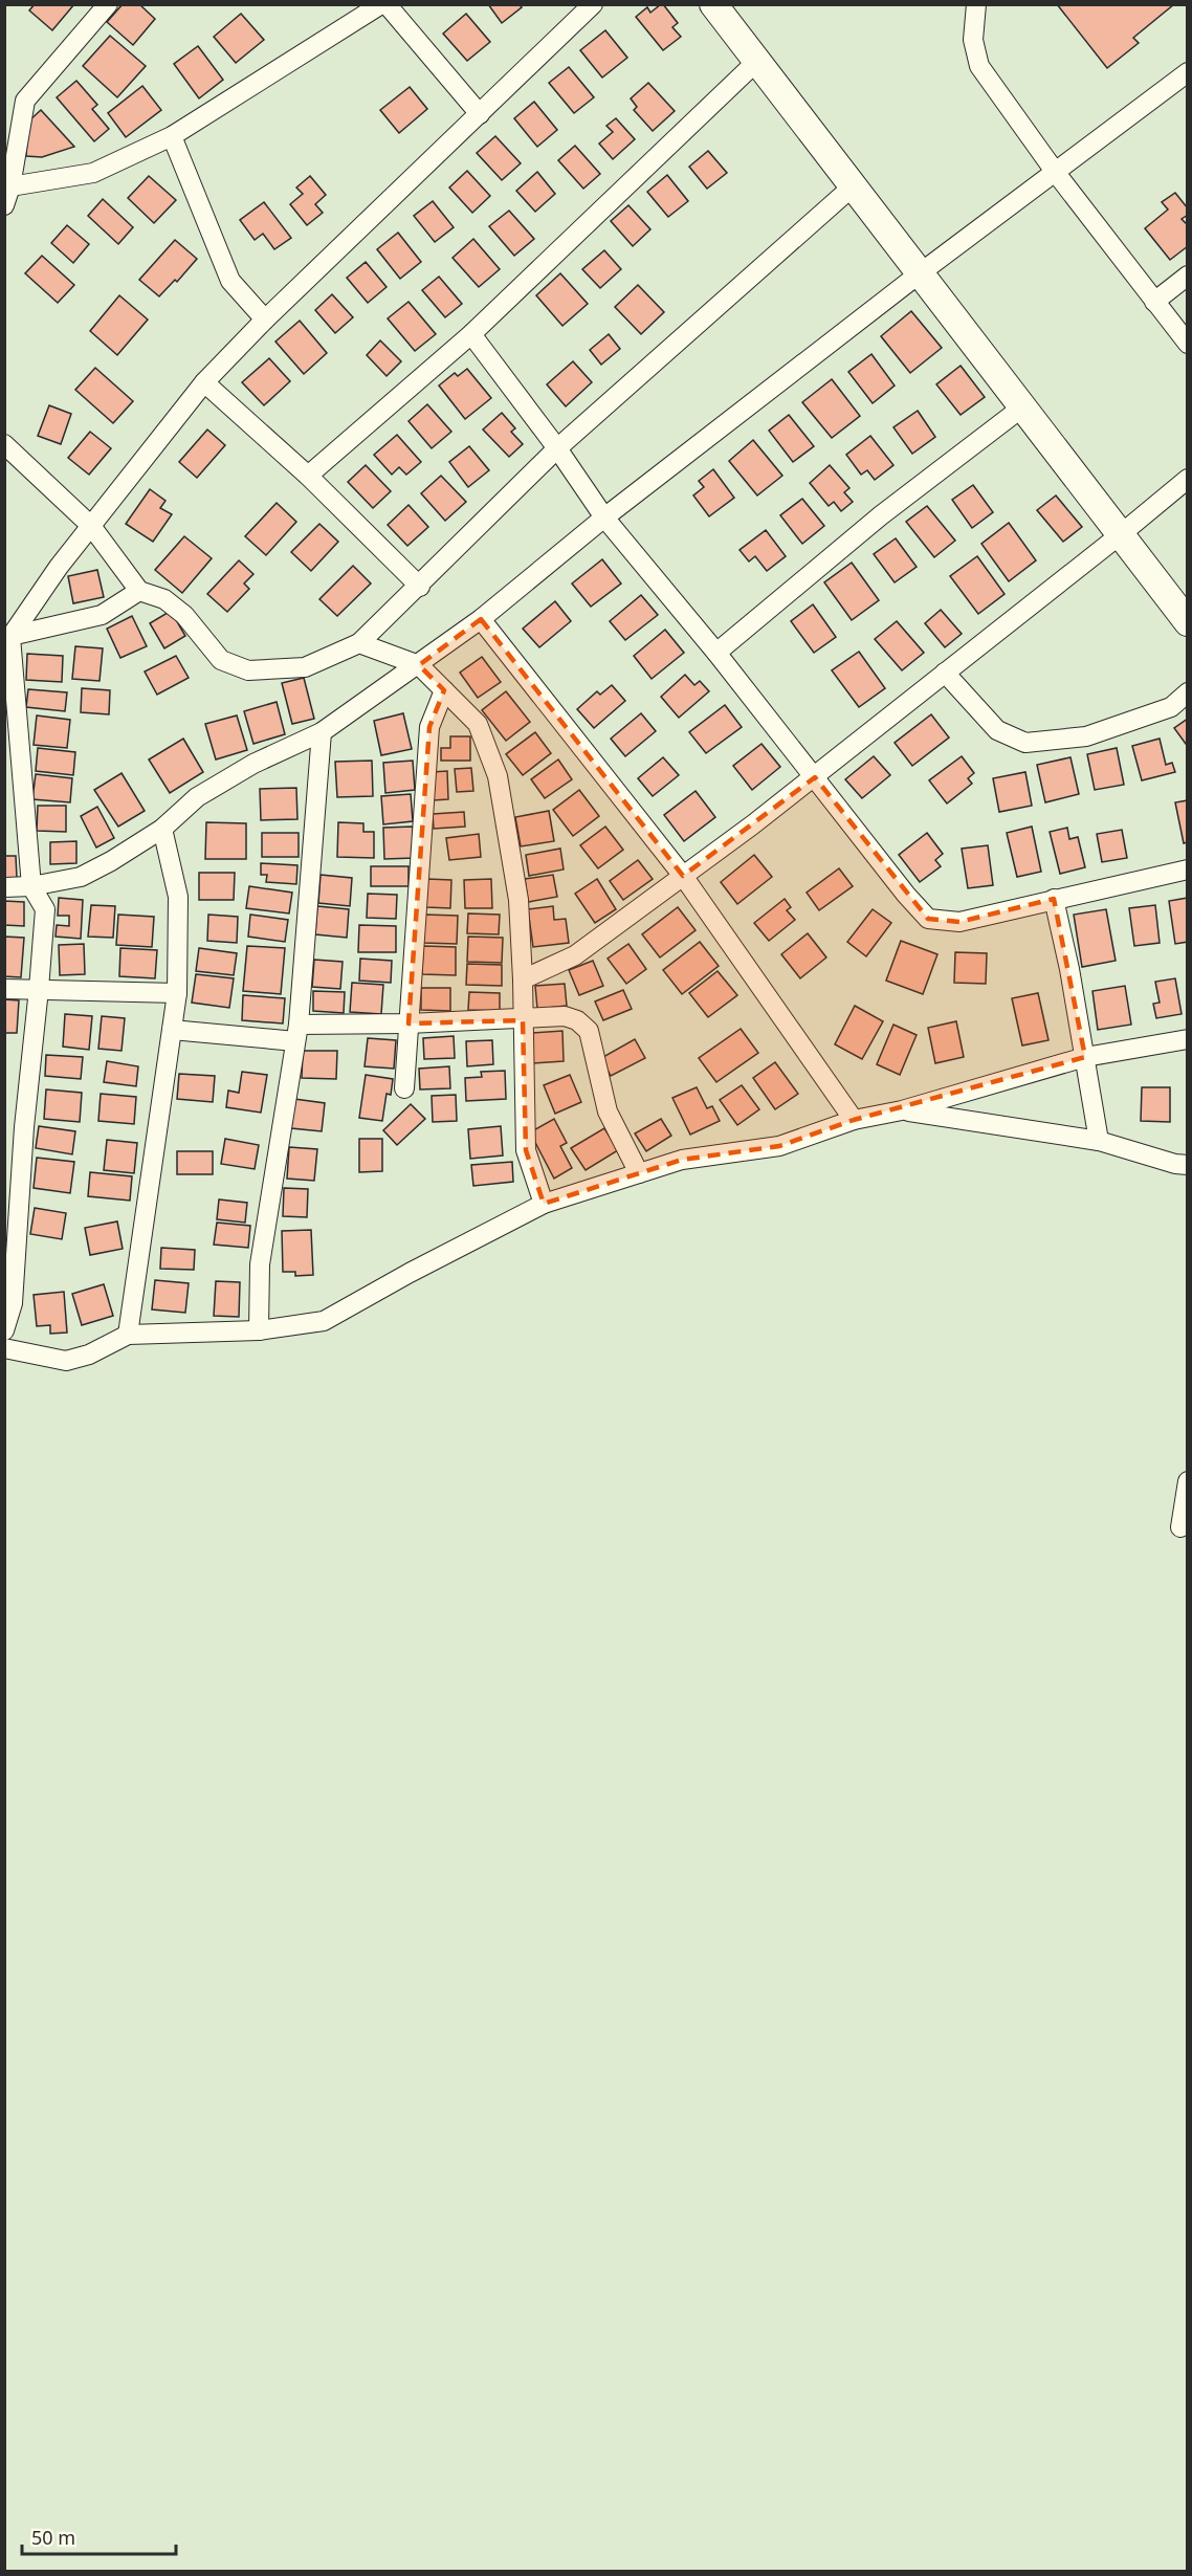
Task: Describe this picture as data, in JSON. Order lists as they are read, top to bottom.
{
  "scale_bar": "50 m"
}
